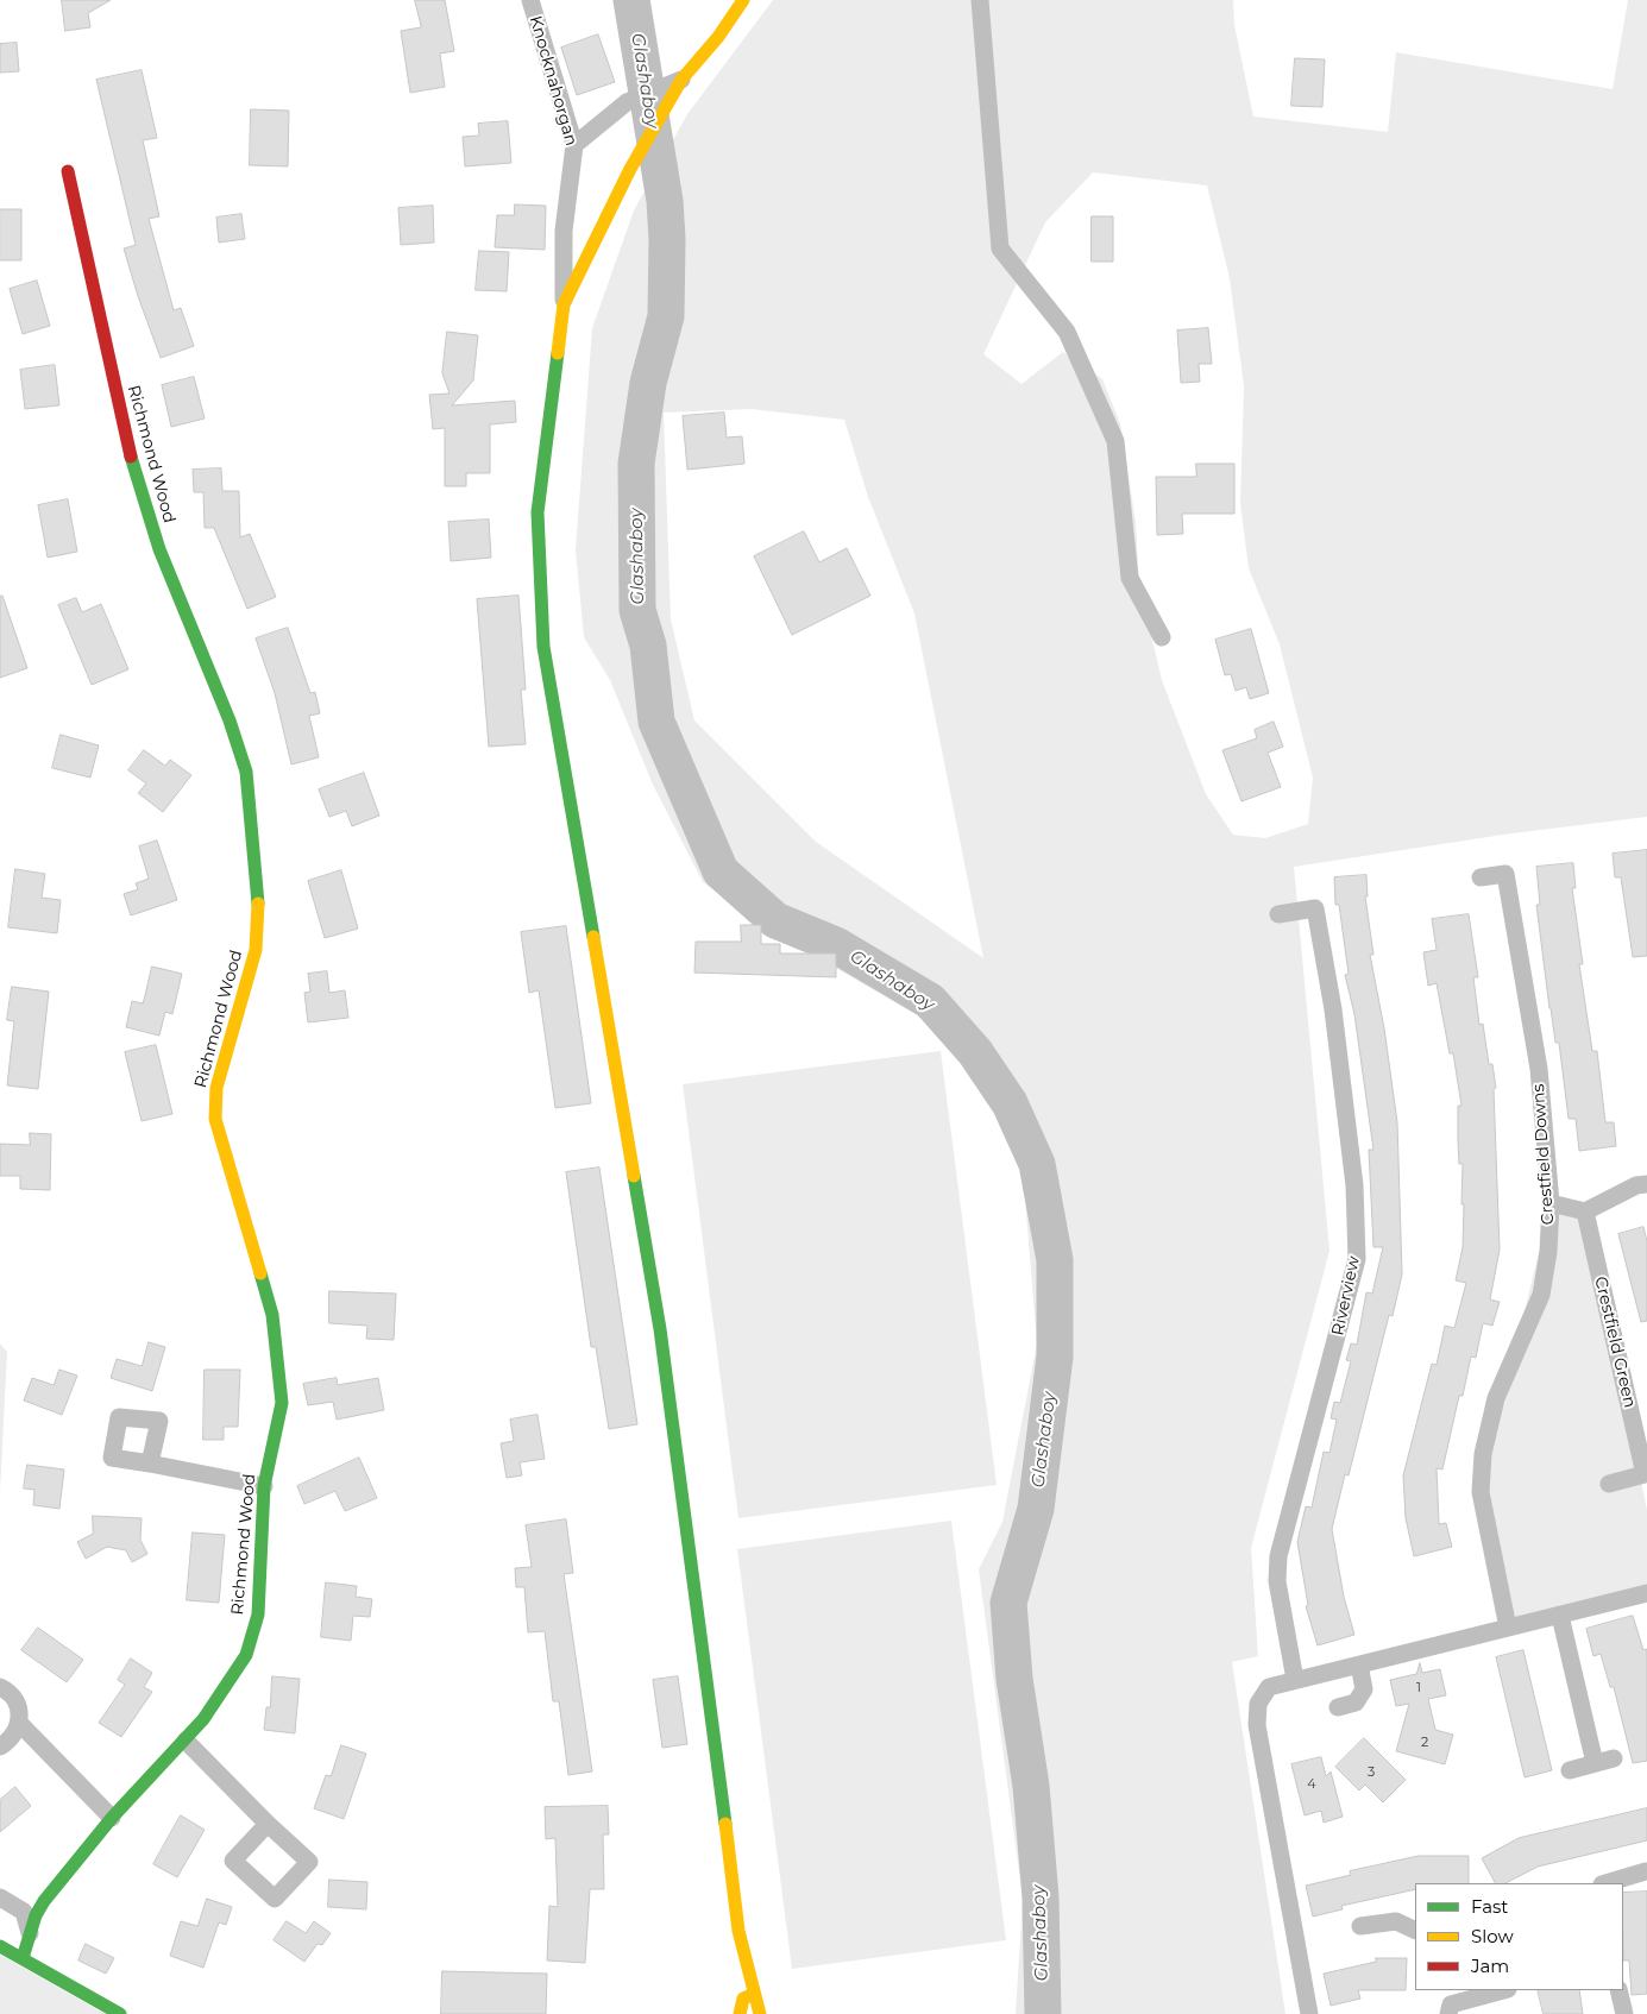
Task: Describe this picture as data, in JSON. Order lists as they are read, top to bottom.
{
  "streets": {
    "main road": ["Richmond Wood"],
    "street": [
      "Knocknahorgan",
      "Crestfield Downs",
      "Riverview",
      "Crestfield Green"
    ]
  },
  "water": ["Glashaboy"],
  "house_numbers": [
    "1",
    "2",
    "3",
    "4"
  ],
  "legend": ["Fast", "Slow", "Jam"]
}
